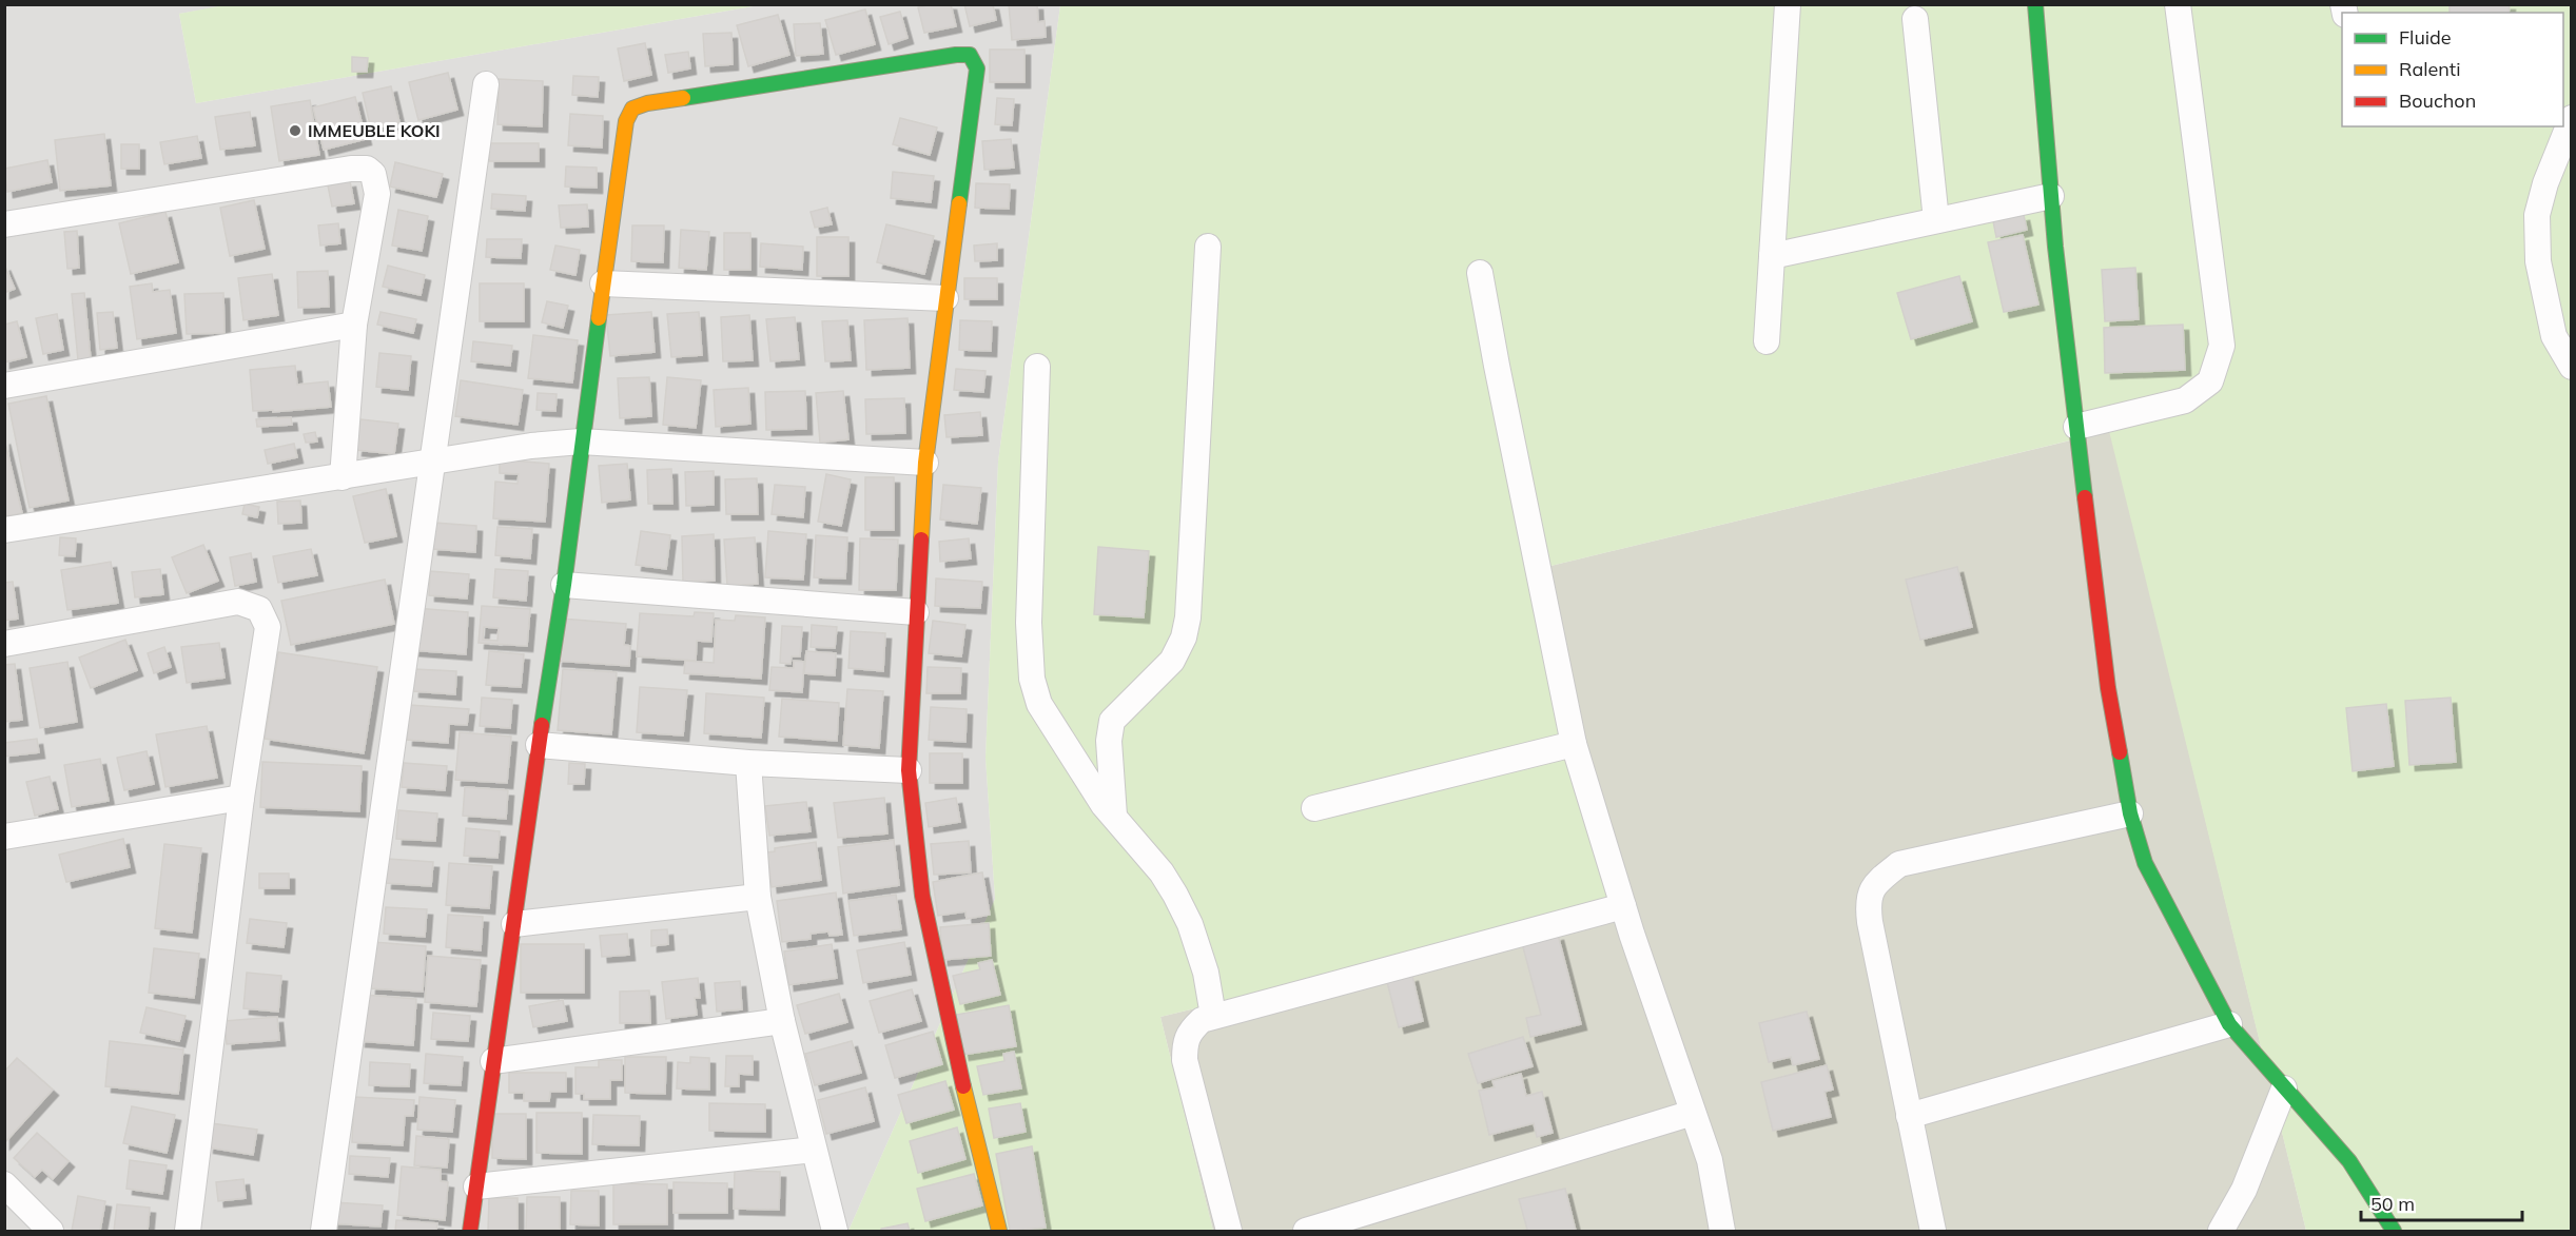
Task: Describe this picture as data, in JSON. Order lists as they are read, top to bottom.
{
  "places": ["IMMEUBLE KOKI"],
  "legend": ["Fluide", "Ralenti", "Bouchon"],
  "scale_bar": "50 m"
}
